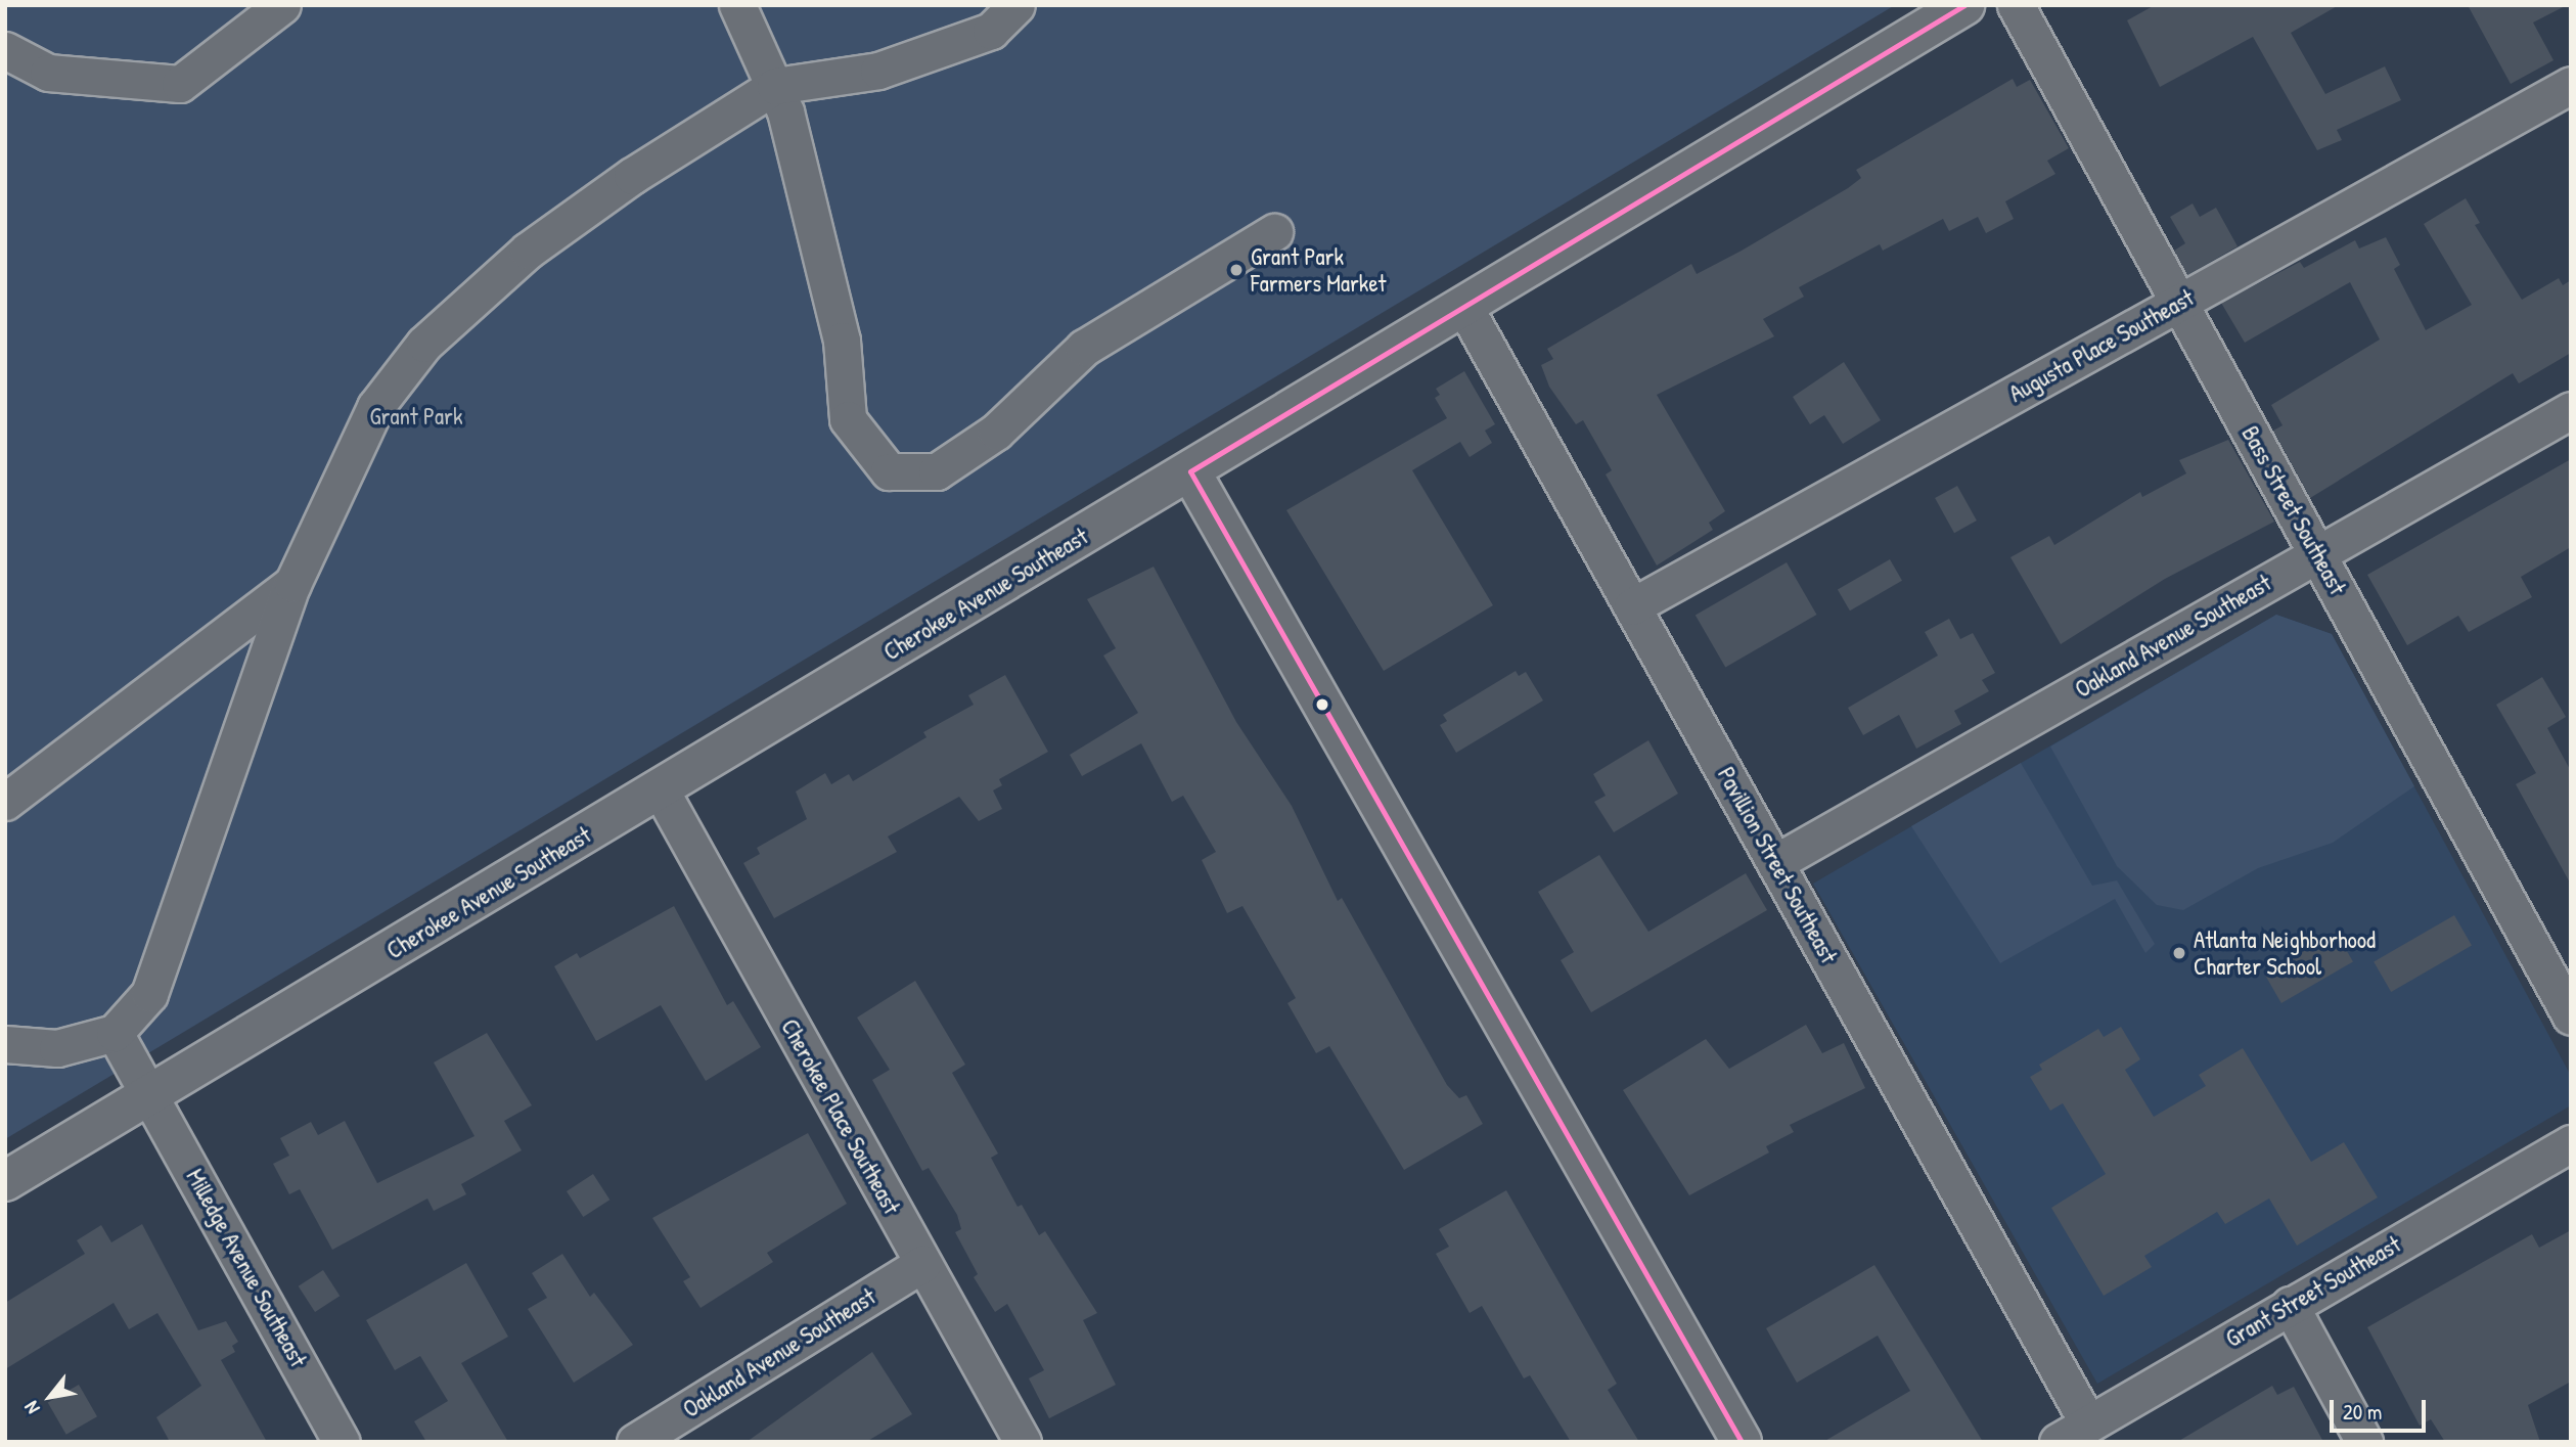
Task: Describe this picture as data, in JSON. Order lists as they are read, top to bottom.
{
  "streets": {
    "street": [
      "Augusta Place Southeast",
      "Bass Street Southeast",
      "Cherokee Avenue Southeast",
      "Oakland Avenue Southeast",
      "Pavillion Street Southeast",
      "Cherokee Place Southeast",
      "Milledge Avenue Southeast",
      "Grant Street Southeast"
    ]
  },
  "crossings": [
    ["Augusta Place Southeast", "Bass Street Southeast"],
    ["Augusta Place Southeast", "Pavillion Street Southeast"],
    ["Bass Street Southeast", "Oakland Avenue Southeast"],
    ["Cherokee Avenue Southeast", "Pavillion Street Southeast"],
    ["Cherokee Avenue Southeast", "Cherokee Place Southeast"],
    ["Cherokee Avenue Southeast", "Milledge Avenue Southeast"],
    ["Oakland Avenue Southeast", "Pavillion Street Southeast"],
    ["Oakland Avenue Southeast", "Cherokee Place Southeast"],
    ["Pavillion Street Southeast", "Grant Street Southeast"]
  ],
  "parks": ["Grant Park"],
  "places": ["Grant Park Farmers Market", "Atlanta Neighborhood Charter School"],
  "scale_bar": "20 m",
  "north": "bottom left"
}
